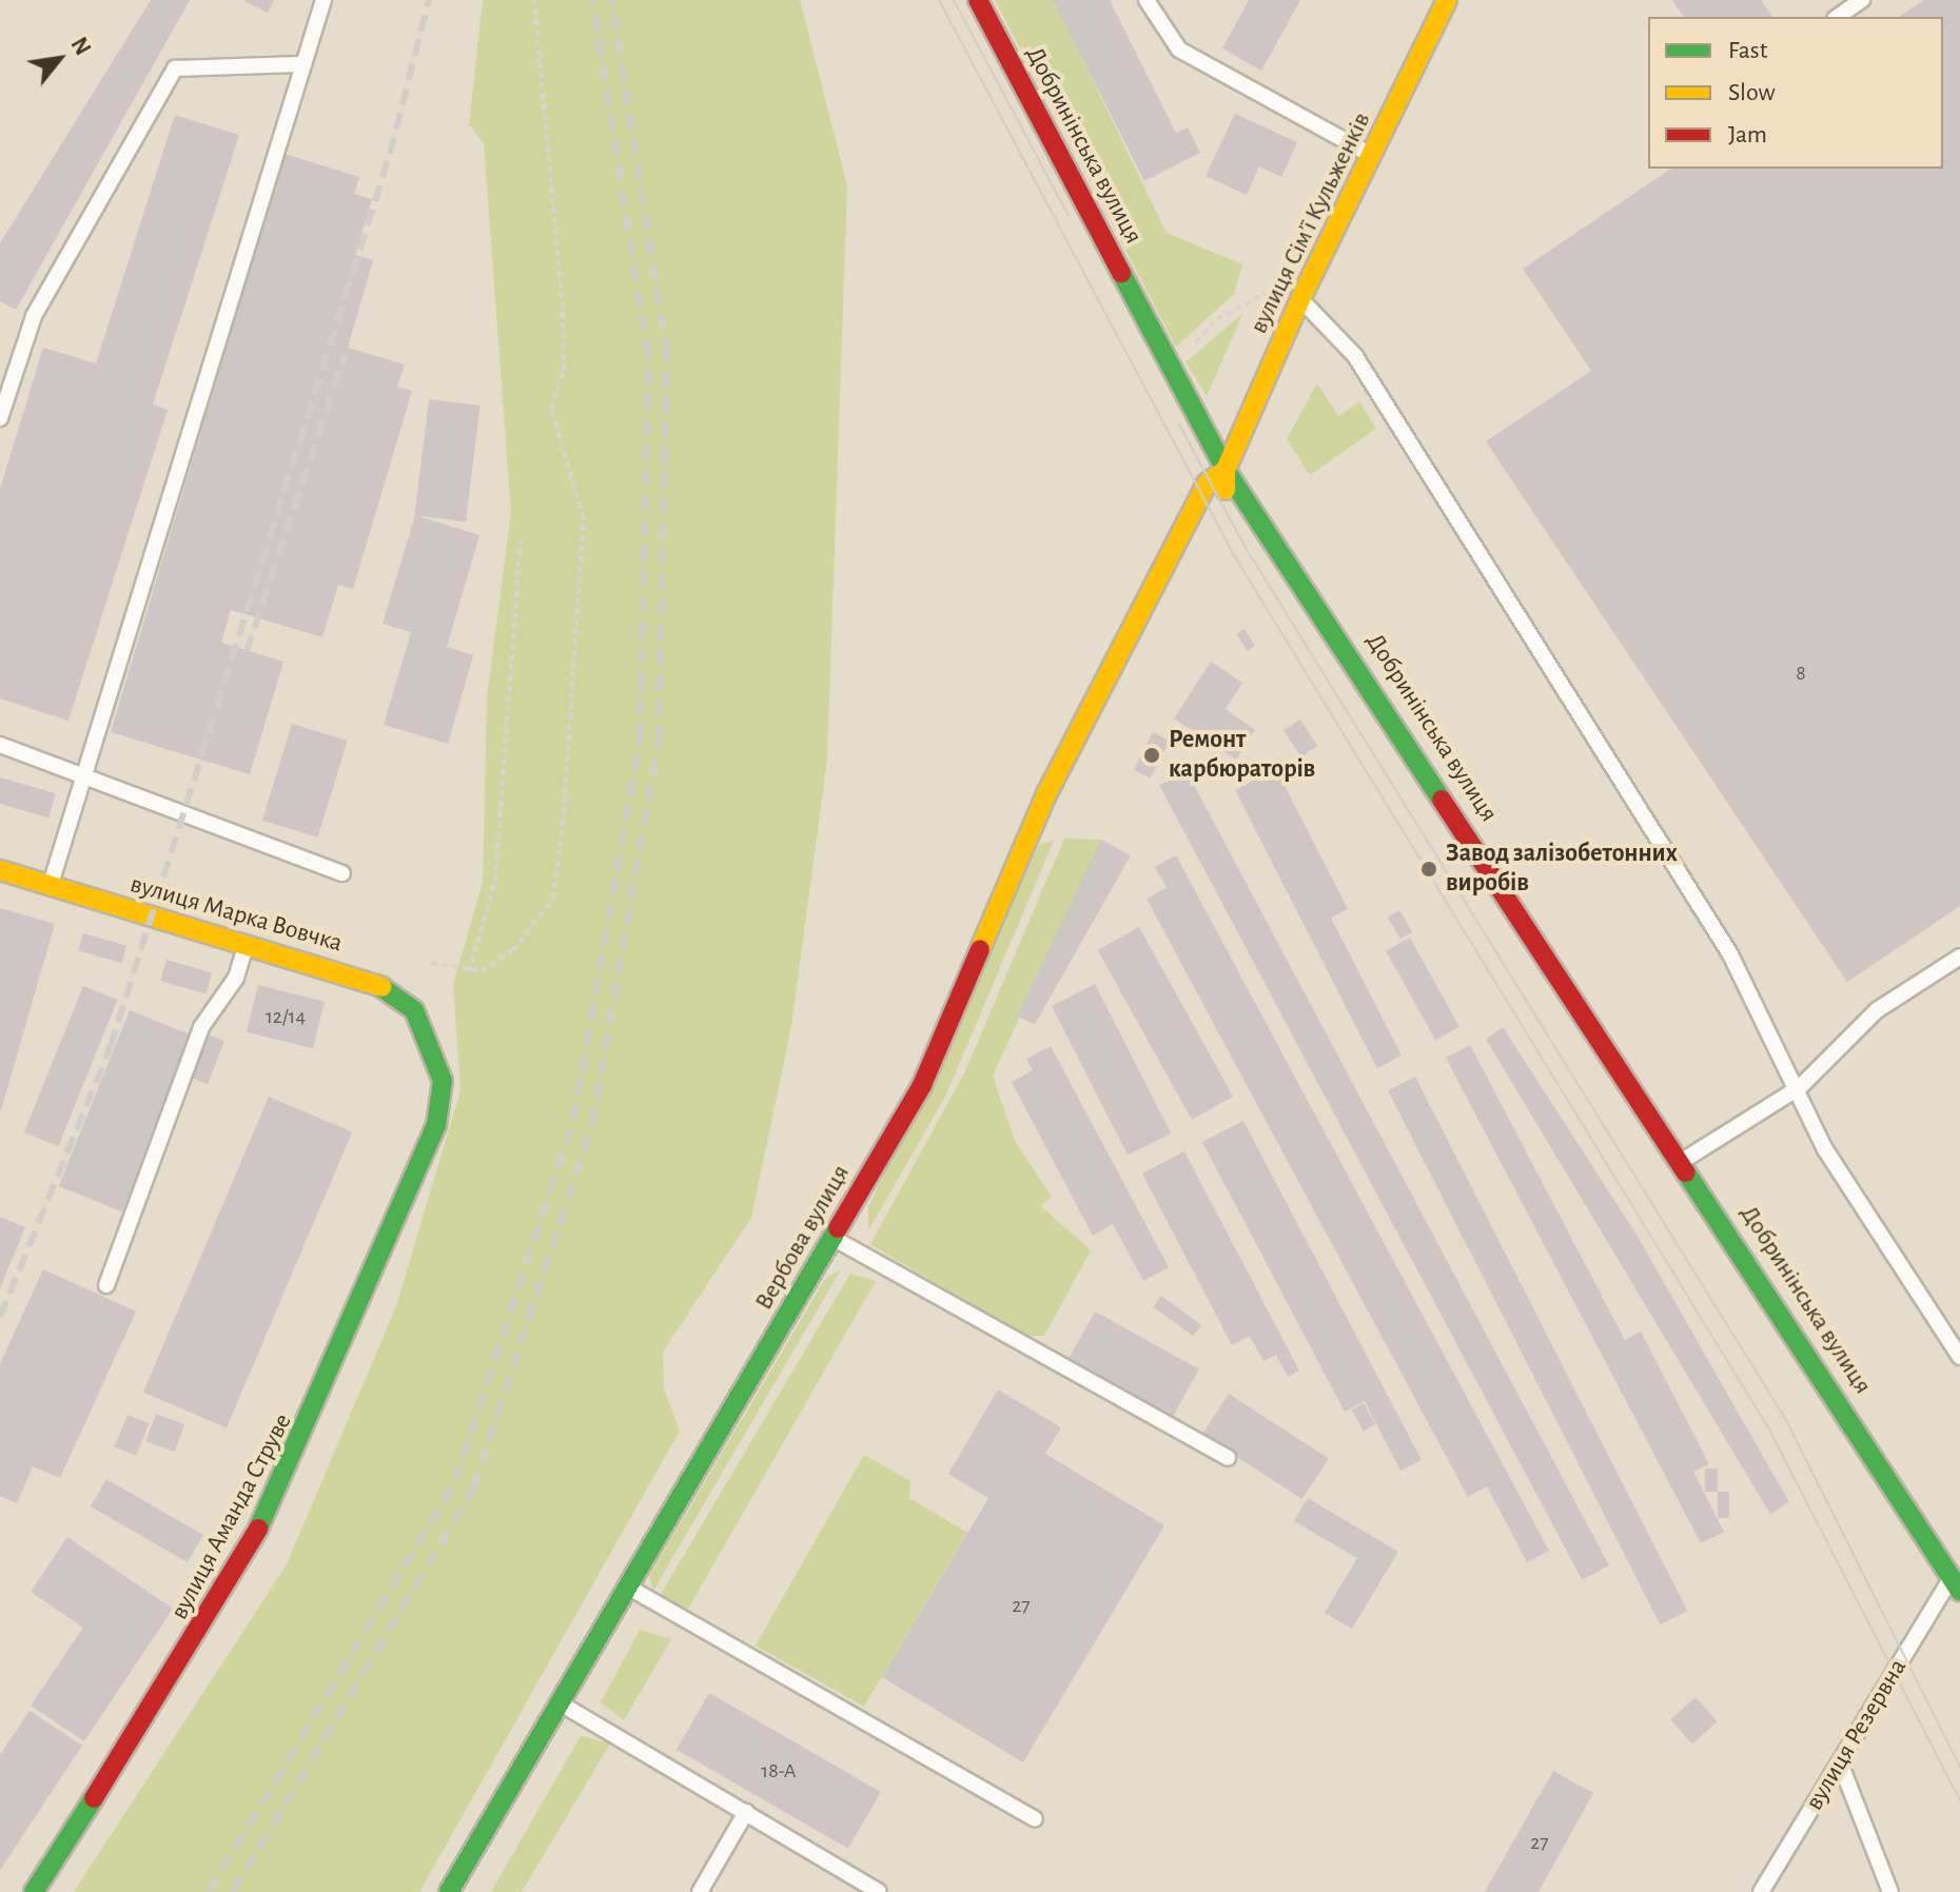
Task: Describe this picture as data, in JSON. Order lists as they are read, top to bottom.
{
  "streets": {
    "main road": [
      "Добринінська вулиця",
      "вулиця Сімʼї Кульженків",
      "вулиця Марка Вовчка",
      "Вербова вулиця",
      "вулиця Аманда Струве"
    ],
    "lane": ["вулиця Резервна"]
  },
  "crossings": [
    ["Добринінська вулиця", "вулиця Сімʼї Кульженків"],
    ["Добринінська вулиця", "Вербова вулиця"],
    ["Добринінська вулиця", "вулиця Резервна"],
    ["вулиця Сімʼї Кульженків", "Вербова вулиця"],
    ["вулиця Марка Вовчка", "вулиця Аманда Струве"]
  ],
  "places": ["Ремонт карбюраторів", "Завод залізобетонних виробів"],
  "house_numbers": [
    "8",
    "12/14",
    "27",
    "18-А",
    "27"
  ],
  "legend": ["Fast", "Slow", "Jam"],
  "north": "top right"
}
